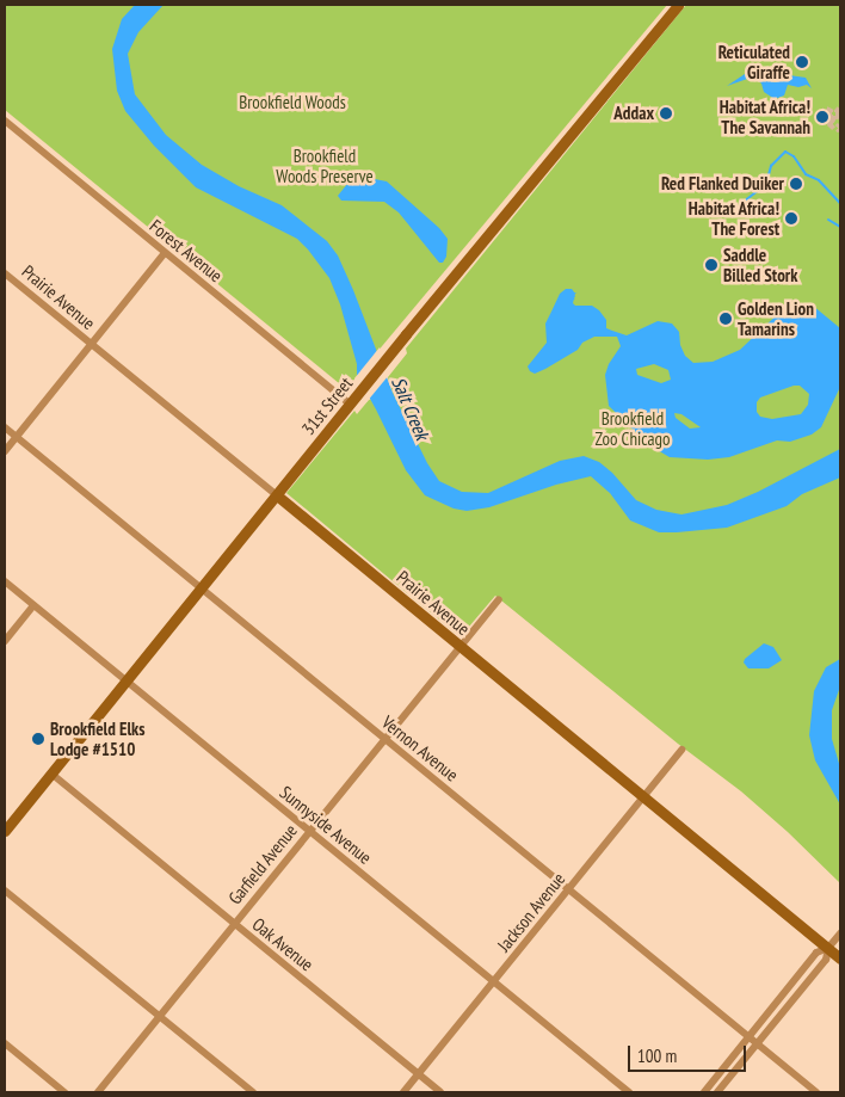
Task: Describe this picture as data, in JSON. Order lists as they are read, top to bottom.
{
  "streets": {
    "main road": ["Prairie Avenue", "31st Street"],
    "street": [
      "Forest Avenue",
      "Vernon Avenue",
      "Sunnyside Avenue",
      "Garfield Avenue",
      "Jackson Avenue",
      "Oak Avenue"
    ]
  },
  "crossings": [
    ["Forest Avenue", "31st Street"],
    ["Prairie Avenue", "31st Street"],
    ["Prairie Avenue", "Garfield Avenue"],
    ["Prairie Avenue", "Jackson Avenue"],
    ["31st Street", "Vernon Avenue"],
    ["31st Street", "Sunnyside Avenue"],
    ["31st Street", "Oak Avenue"],
    ["Vernon Avenue", "Garfield Avenue"],
    ["Vernon Avenue", "Jackson Avenue"],
    ["Sunnyside Avenue", "Garfield Avenue"],
    ["Sunnyside Avenue", "Jackson Avenue"],
    ["Garfield Avenue", "Oak Avenue"],
    ["Jackson Avenue", "Oak Avenue"]
  ],
  "water": ["Salt Creek"],
  "parks": ["Brookfield Woods", "Brookfield Woods Preserve", "Brookfield Zoo Chicago"],
  "places": [
    "Reticulated Giraffe",
    "Addax",
    "Habitat Africa! The Savannah",
    "Red Flanked Duiker",
    "Habitat Africa! The Forest",
    "Saddle Billed Stork",
    "Golden Lion Tamarins",
    "Brookfield Elks Lodge #1510"
  ],
  "scale_bar": "100 m"
}
